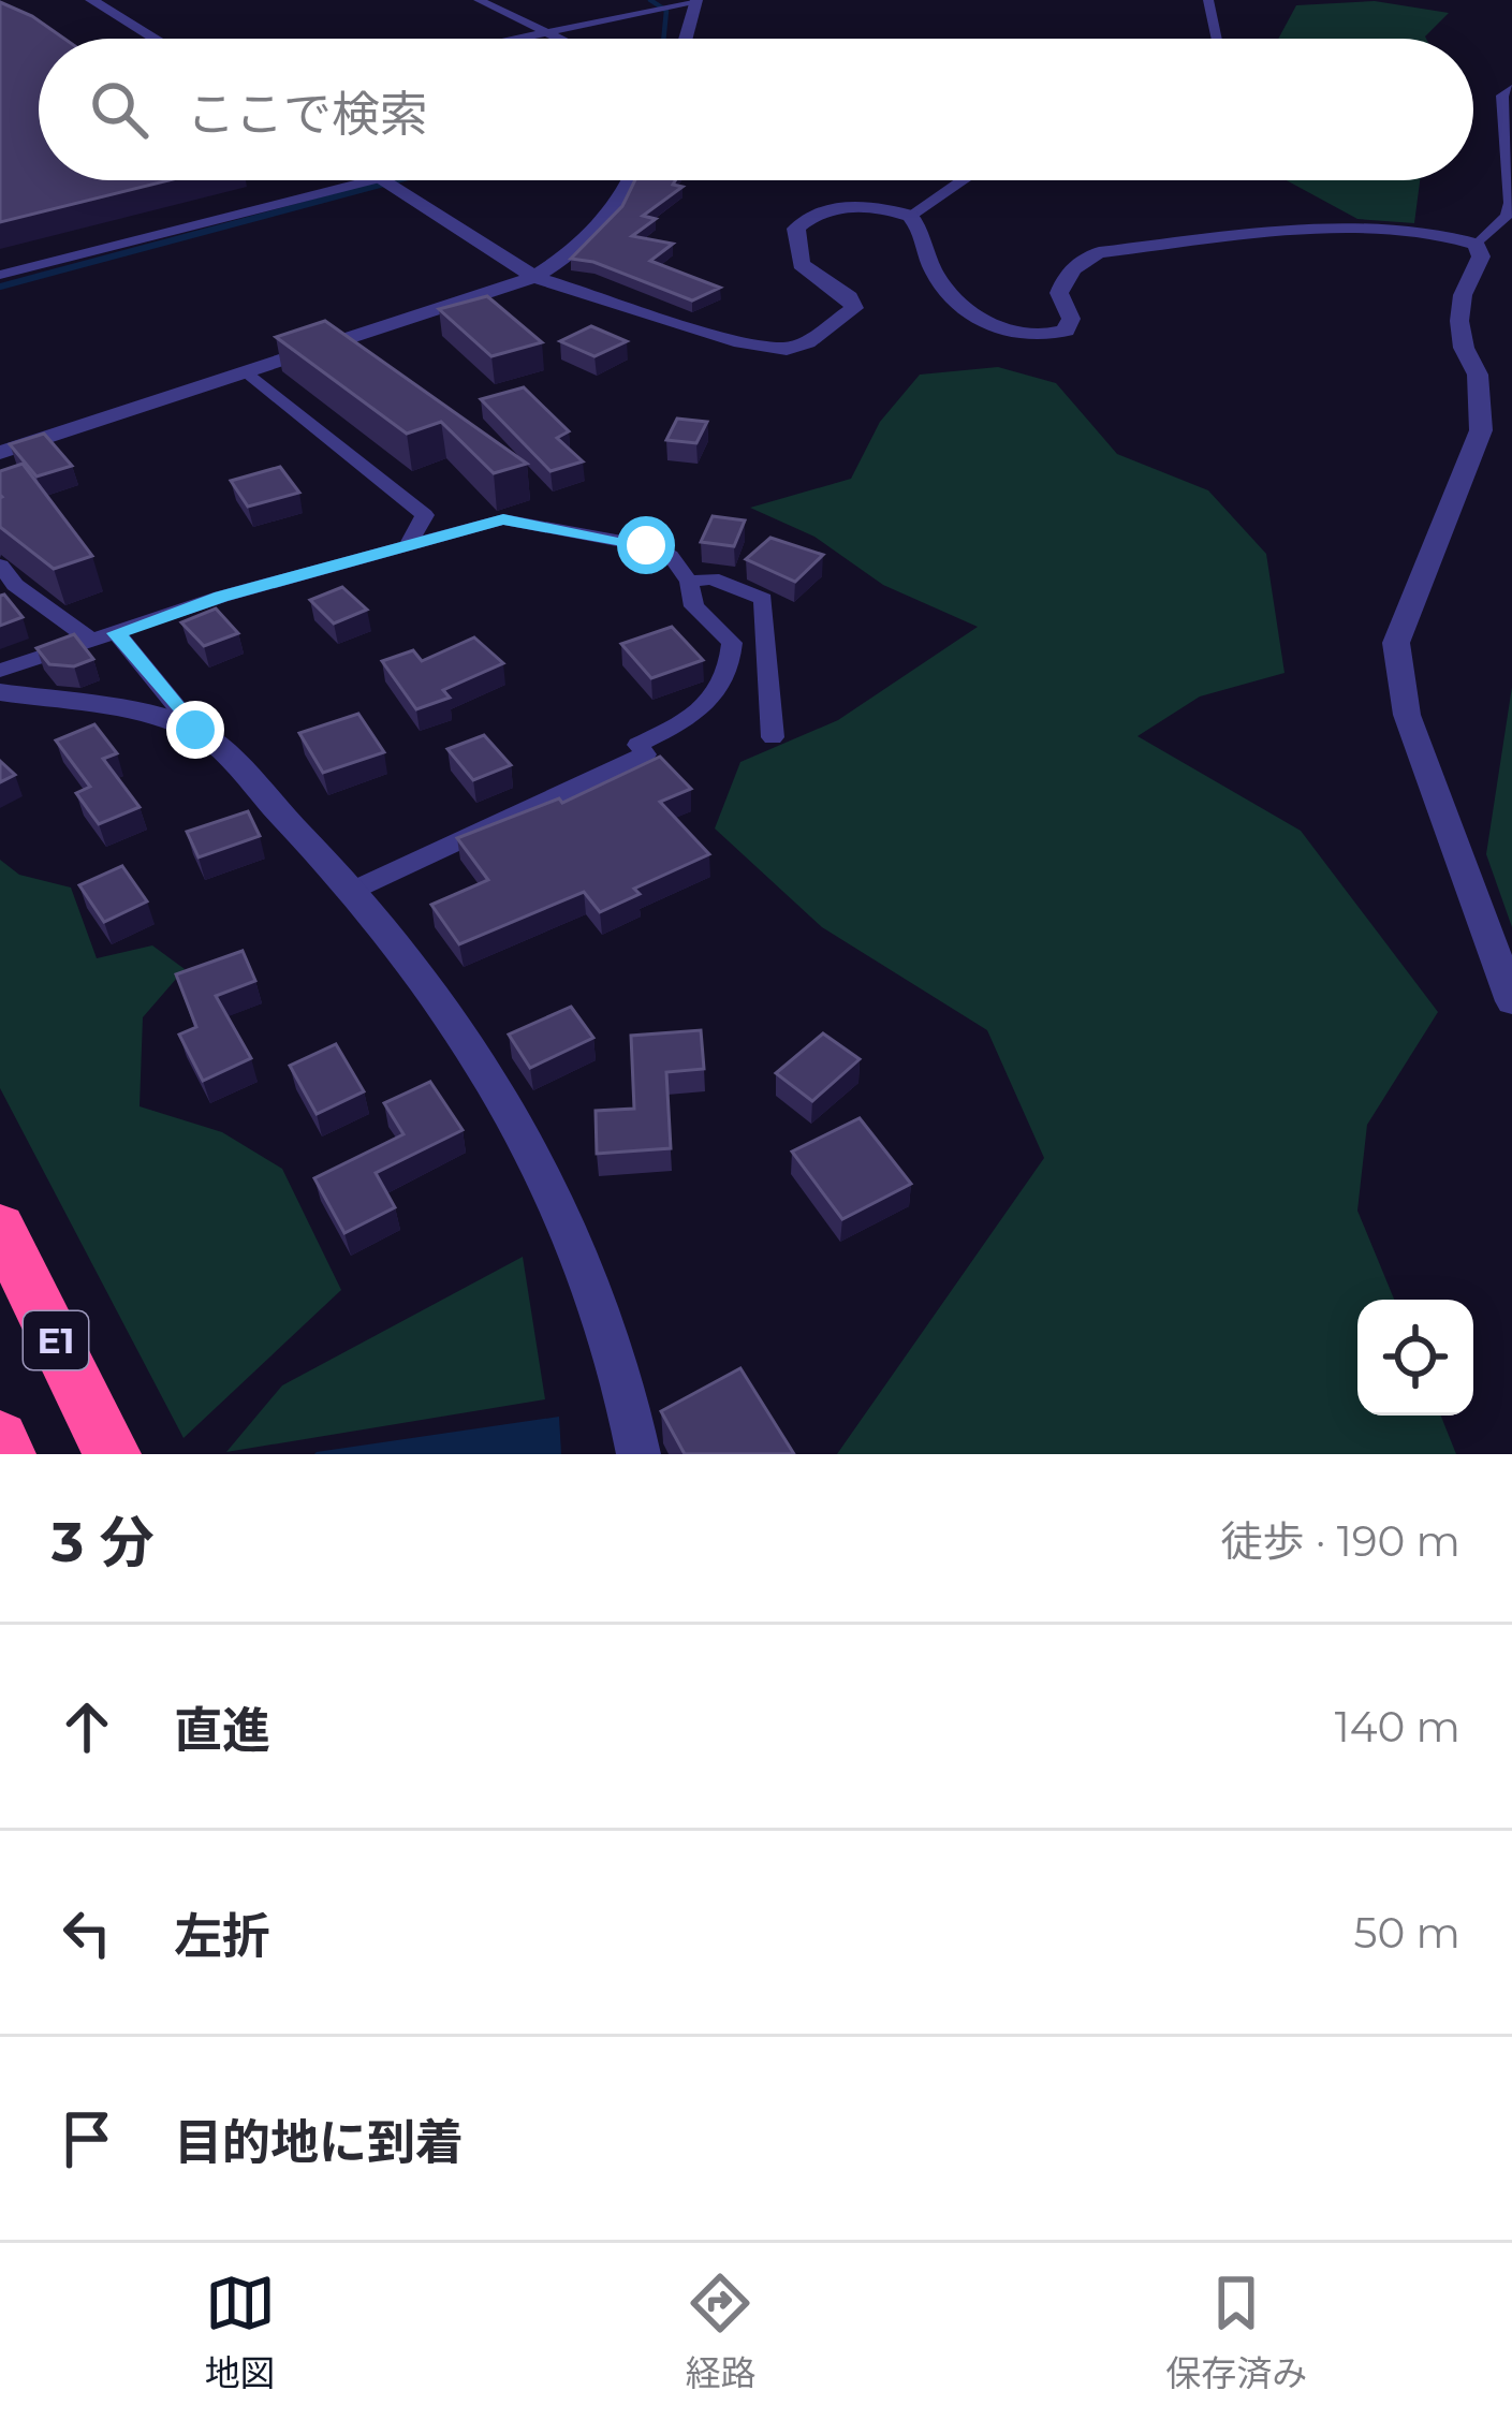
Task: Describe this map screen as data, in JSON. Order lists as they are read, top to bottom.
{
  "streets": {
    "highway": ["E1"]
  },
  "page": {
    "search": "ここで検索",
    "heading": ["3 分", "徒歩 · 190 m"],
    "list": [
      ["直進", "140 m"],
      ["左折", "50 m"],
      "目的地に到着"
    ],
    "nav": ["地図", "経路", "保存済み"]
  }
}
